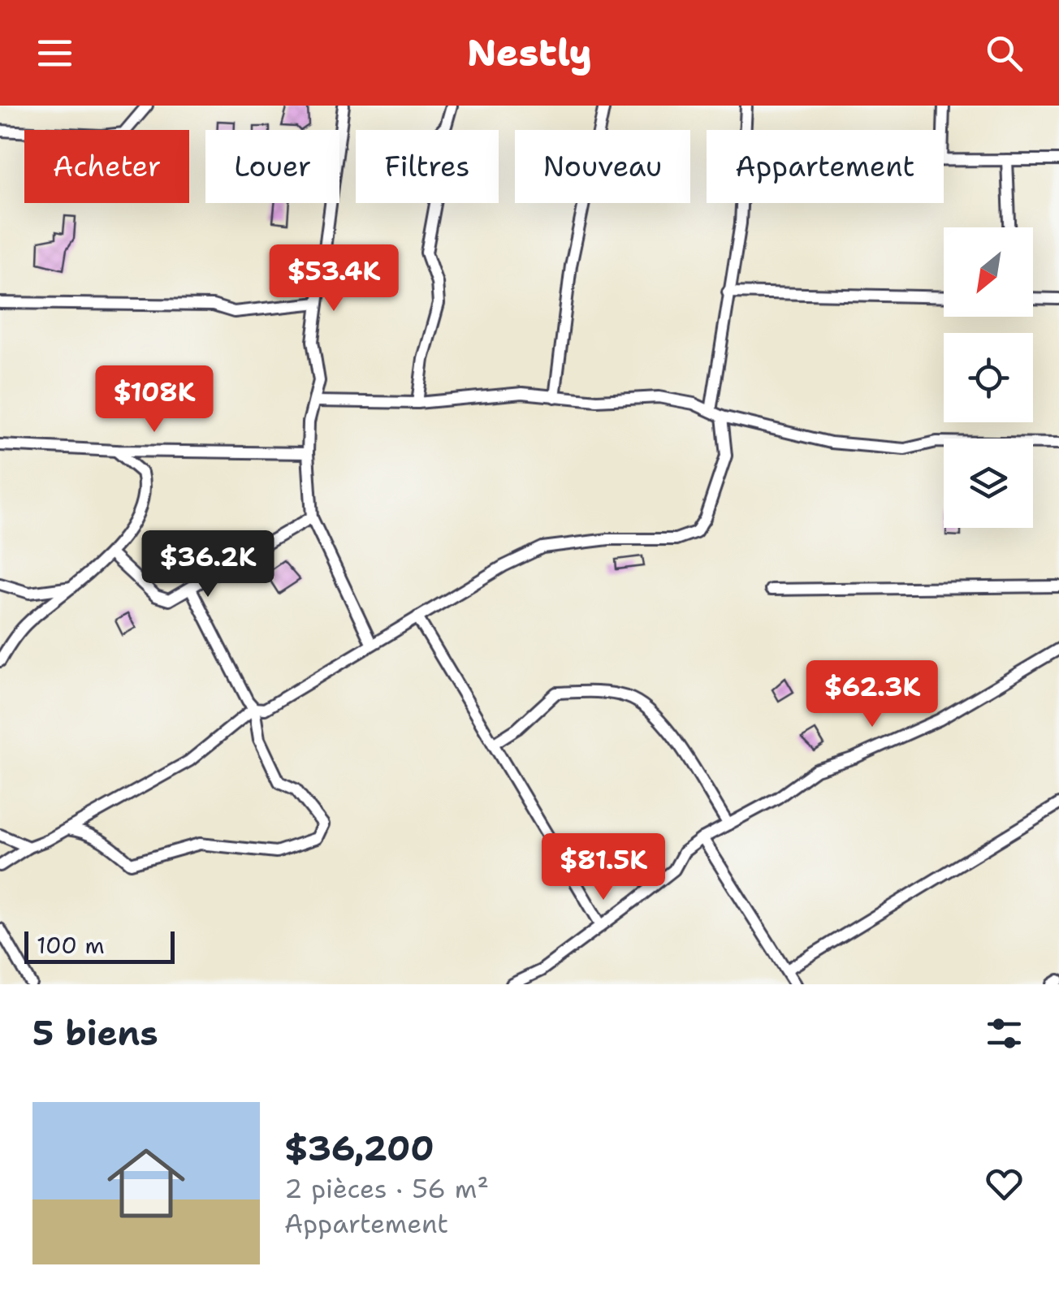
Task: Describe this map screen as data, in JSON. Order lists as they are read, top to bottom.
{
  "scale_bar": "100 m",
  "north": "bottom left",
  "page": {
    "header": "Nestly",
    "chip": [
      "Acheter",
      "Louer",
      "Filtres",
      "Nouveau",
      "Appartement"
    ],
    "price": [
      "$53.4K",
      "$108K",
      "$36.2K",
      "$62.3K",
      "$81.5K"
    ],
    "scale": "100 m",
    "heading": "5 biens",
    "list": [
      {
        "name": "$36,200",
        "note": "2 pièces · 56 m² · Appartement"
      }
    ]
  }
}
